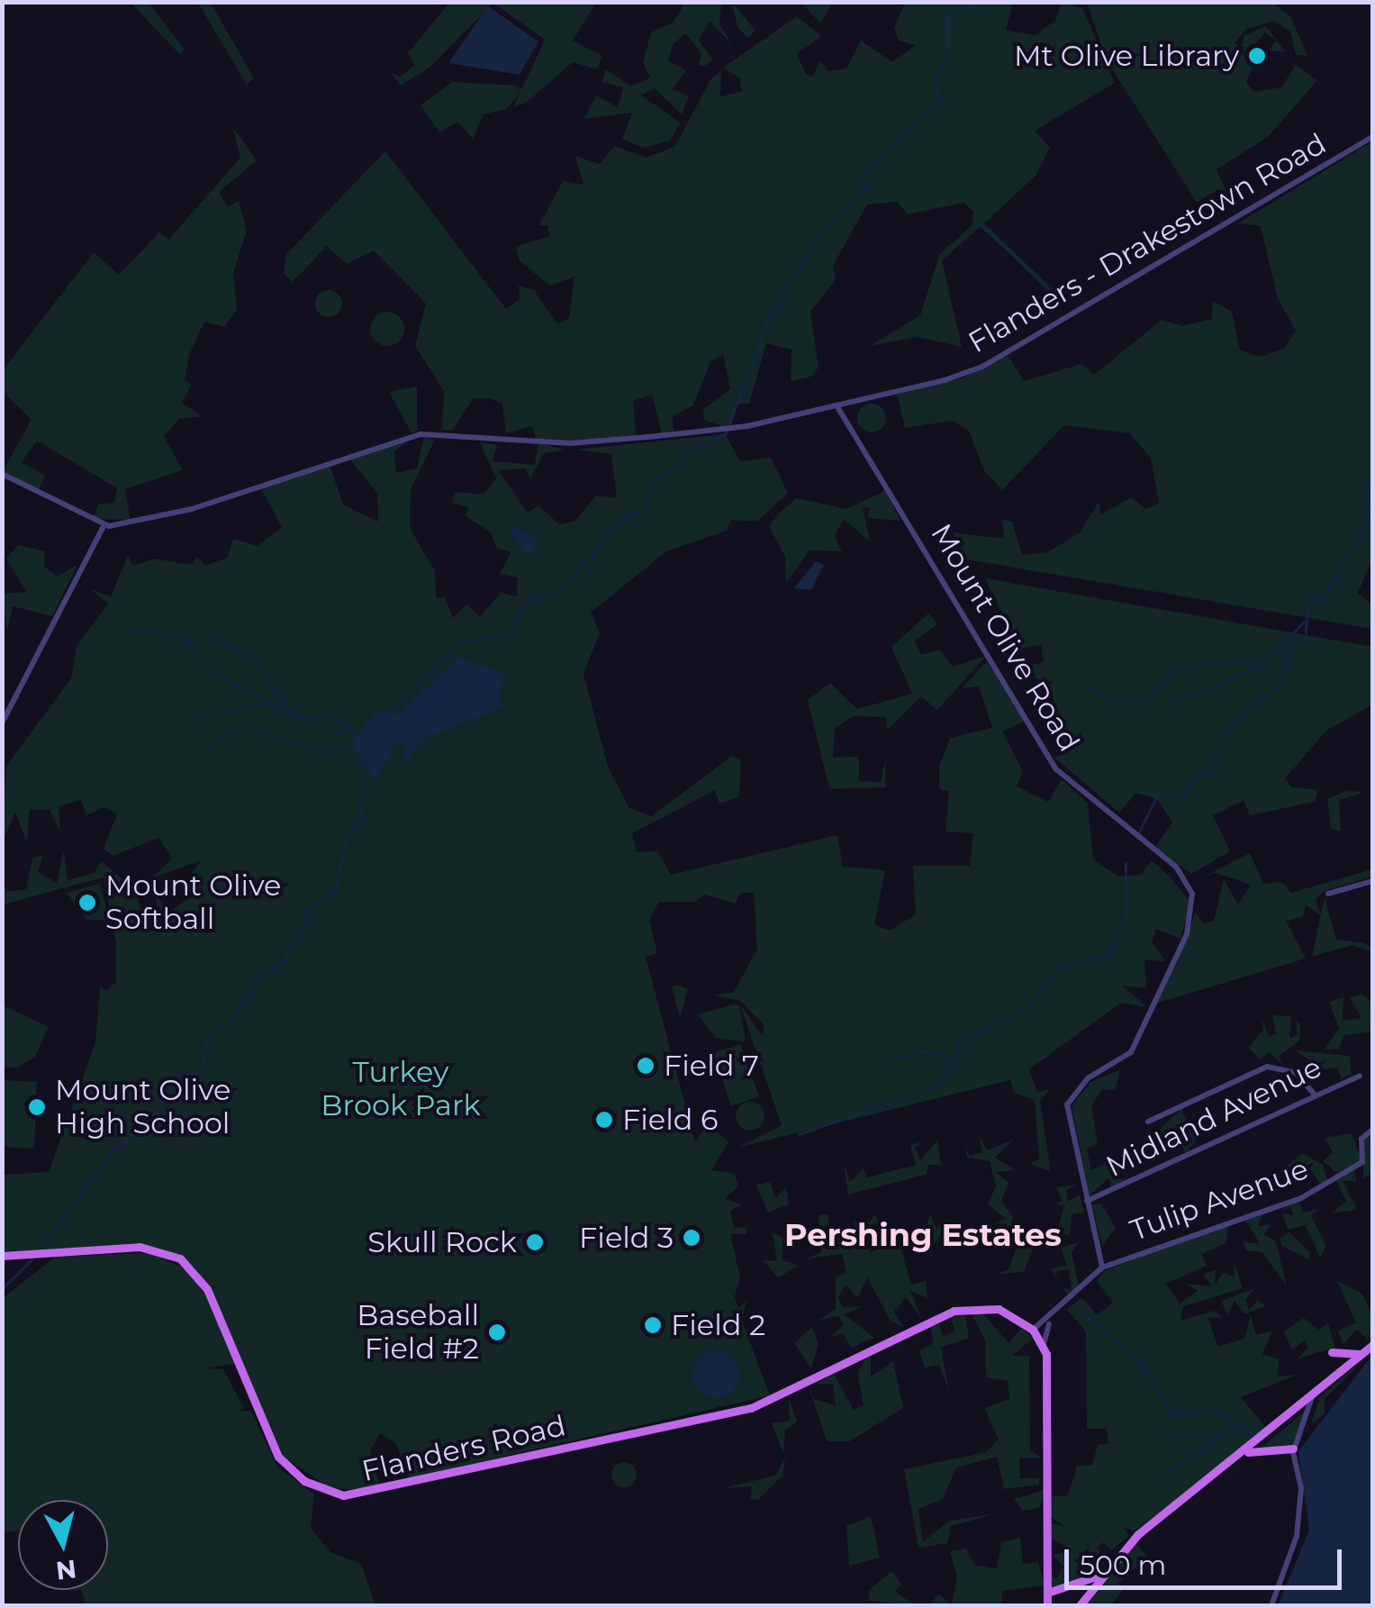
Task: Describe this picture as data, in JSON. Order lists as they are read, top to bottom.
{
  "streets": {
    "main road": ["Flanders Road"],
    "street": [
      "Flanders - Drakestown Road",
      "Mount Olive Road",
      "Midland Avenue",
      "Tulip Avenue"
    ]
  },
  "crossings": [
    ["Flanders - Drakestown Road", "Mount Olive Road"],
    ["Mount Olive Road", "Midland Avenue"],
    ["Mount Olive Road", "Tulip Avenue"]
  ],
  "districts": ["Pershing Estates"],
  "parks": ["Turkey Brook Park"],
  "places": [
    "Mt Olive Library",
    "Mount Olive Softball",
    "Field 7",
    "Mount Olive High School",
    "Field 6",
    "Field 3",
    "Skull Rock",
    "Field 2",
    "Baseball Field #2"
  ],
  "scale_bar": "500 m",
  "north": "bottom"
}
